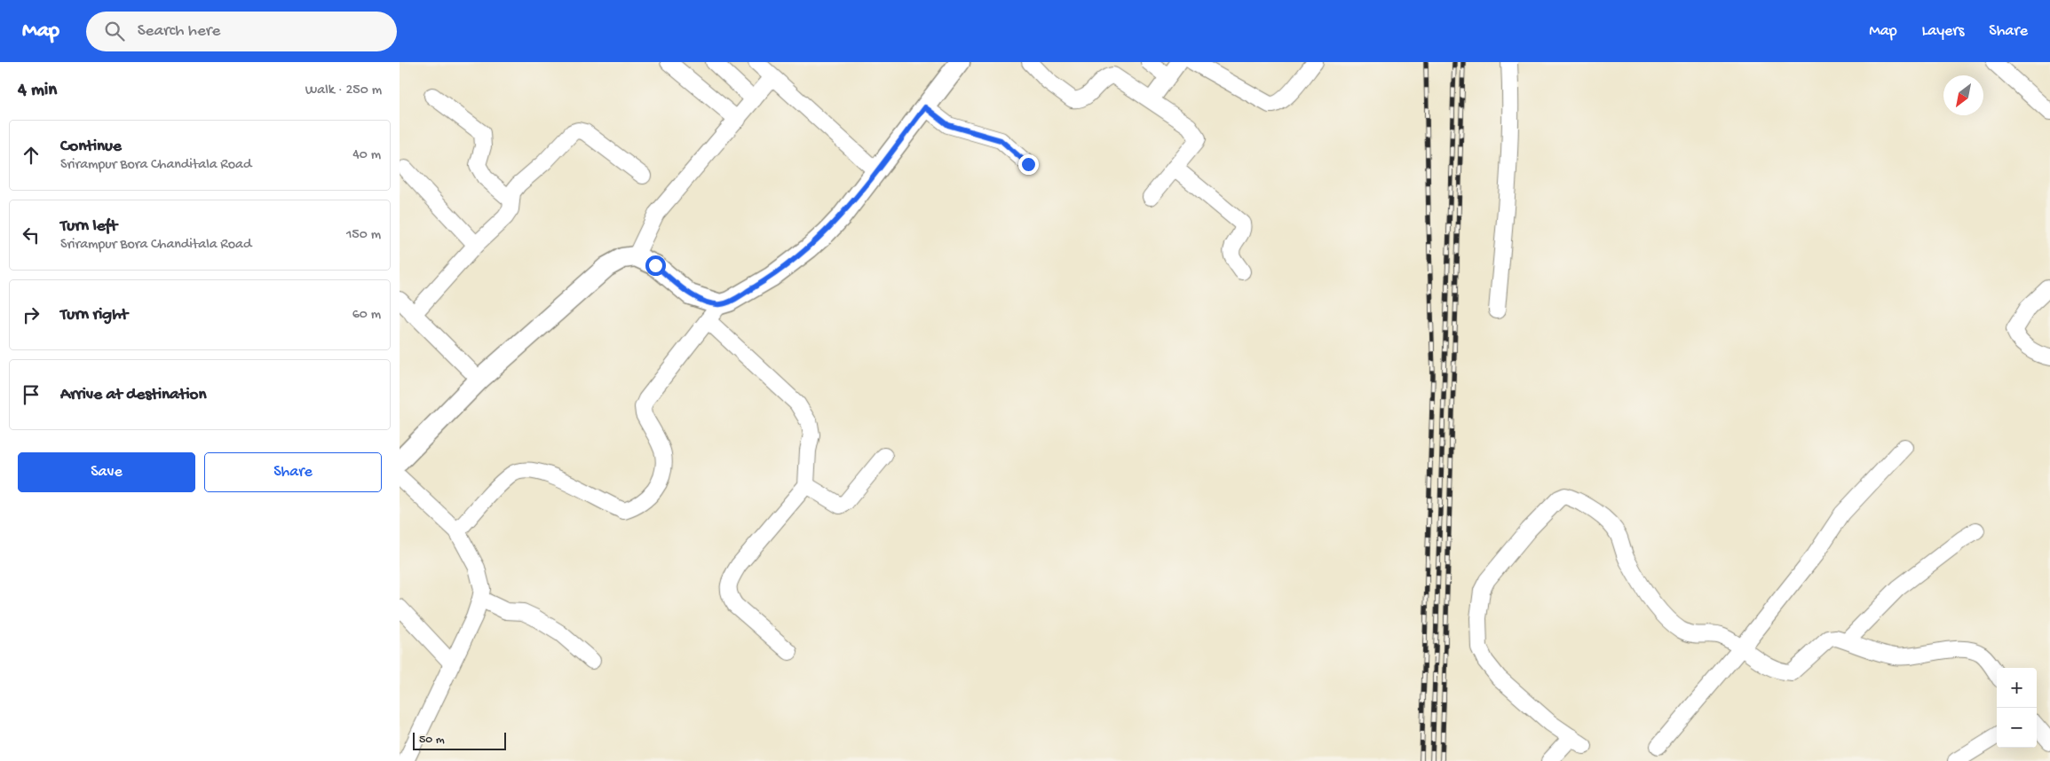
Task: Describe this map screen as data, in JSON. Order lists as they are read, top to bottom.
{
  "scale_bar": "50 m",
  "north": "bottom left",
  "page": {
    "header": "Map",
    "search": "Search here",
    "nav": ["Map", "Layers", "Share"],
    "heading": ["4 min", "Walk · 250 m"],
    "list": [
      ["Continue", "Srirampur Bora Chanditala Road", "40 m"],
      ["Turn left", "Srirampur Bora Chanditala Road", "150 m"],
      ["Turn right", "60 m"],
      "Arrive at destination"
    ],
    "buttons": ["Save", "Share"],
    "map_buttons": ["+", "−"],
    "scale": "50 m"
  }
}
